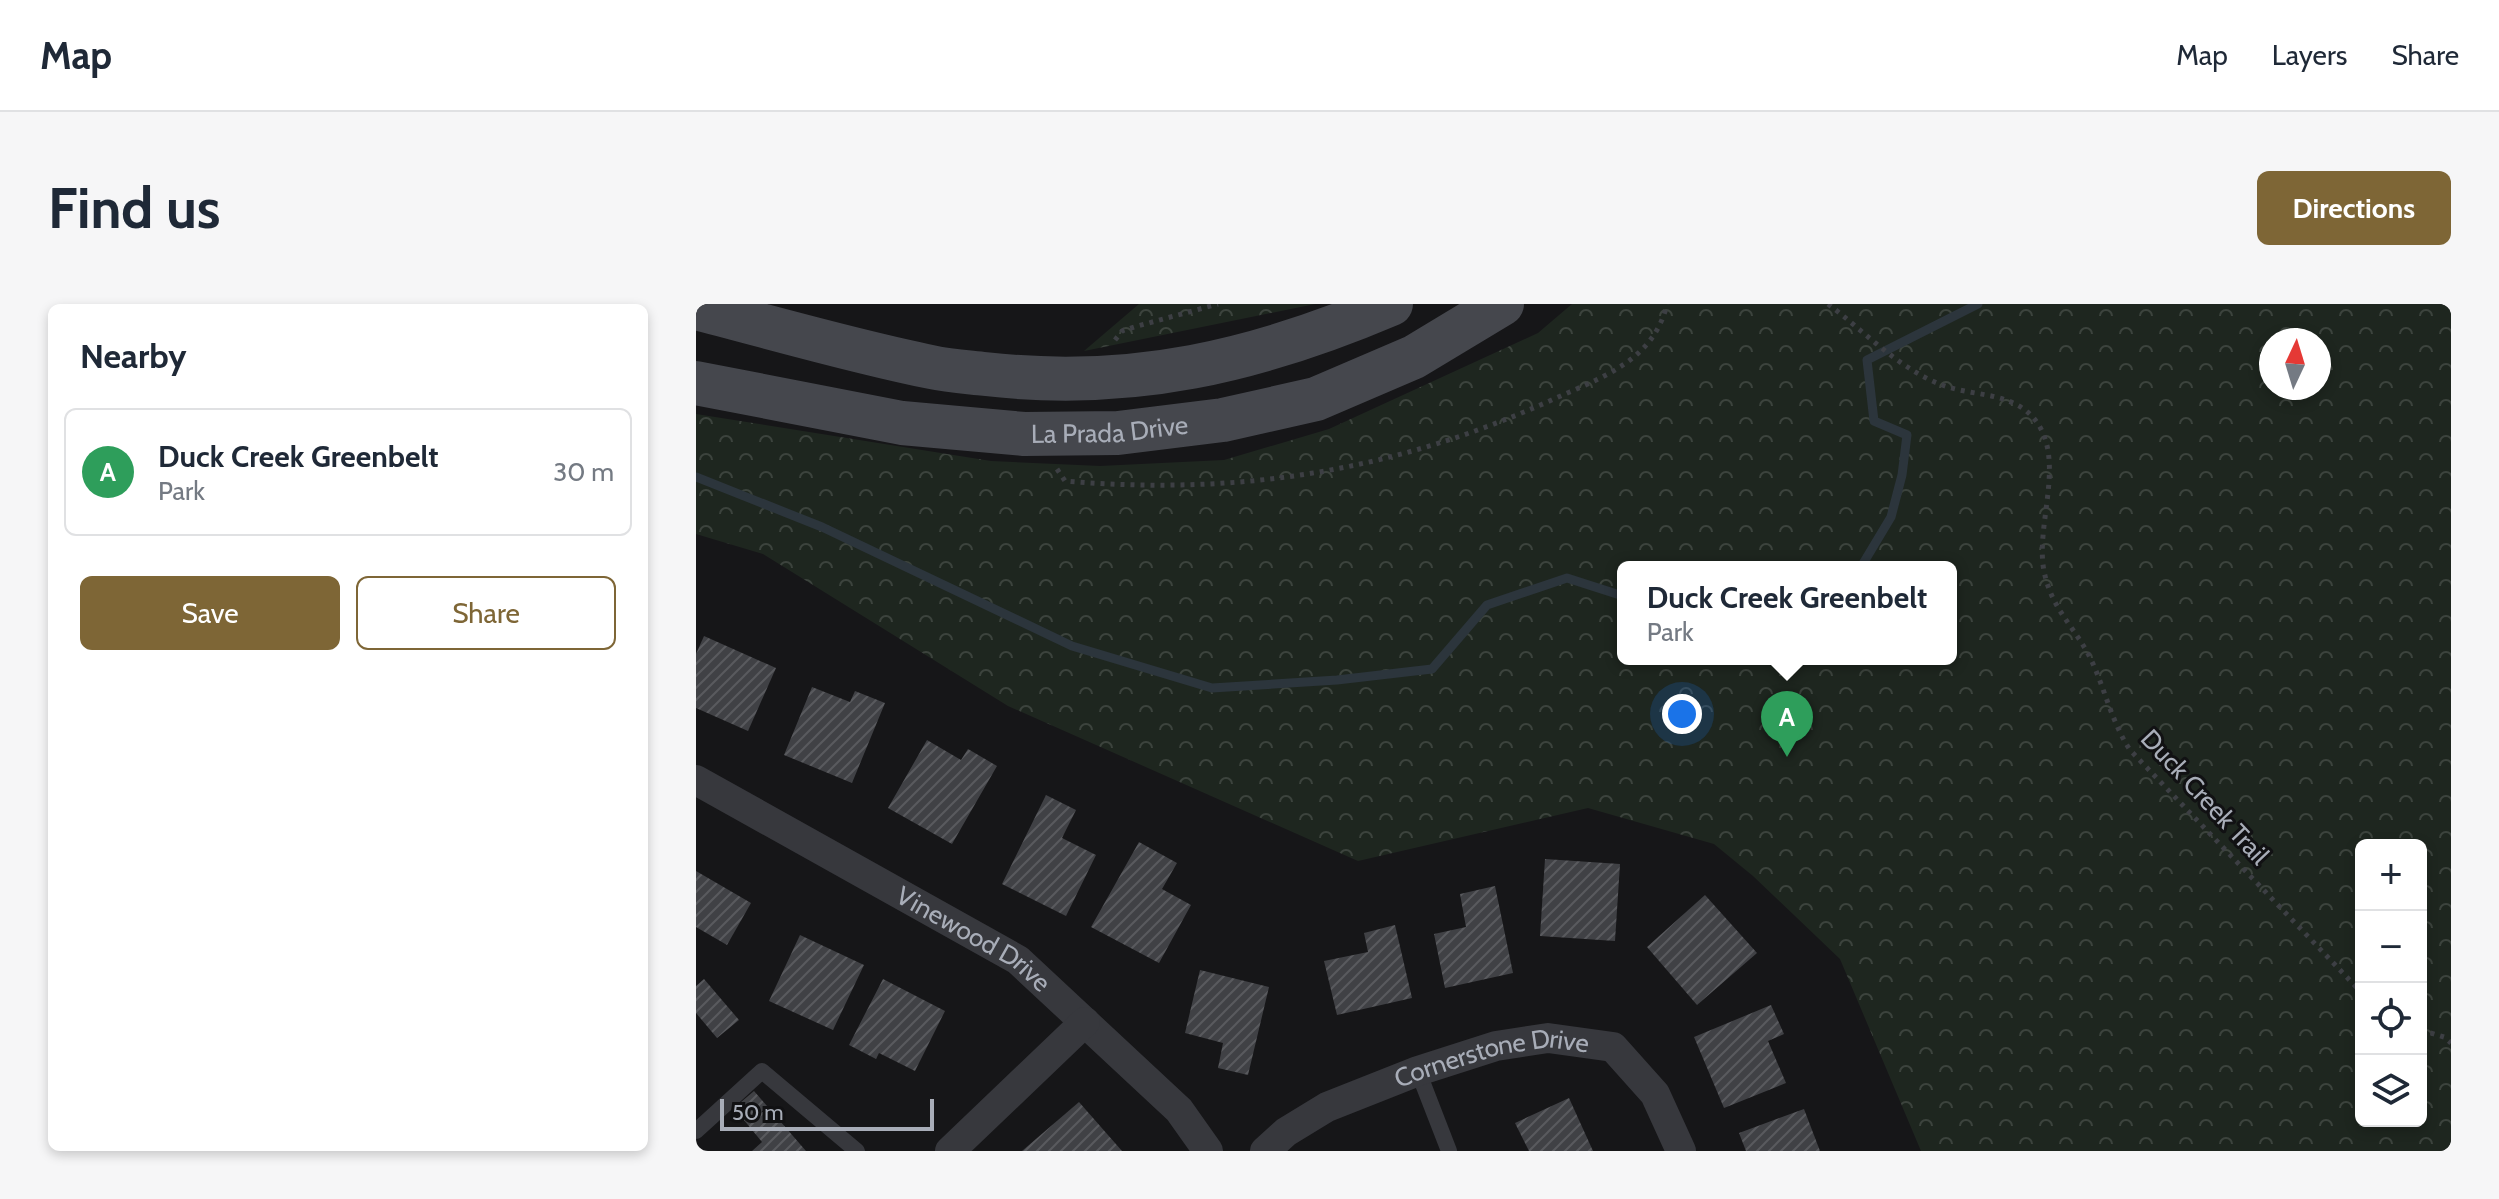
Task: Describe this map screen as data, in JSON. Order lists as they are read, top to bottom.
{
  "streets": {
    "main road": ["La Prada Drive"],
    "street": ["Vinewood Drive", "Cornerstone Drive"],
    "path": ["Duck Creek Trail"]
  },
  "scale_bar": "50 m",
  "north": "top",
  "page": {
    "header": "Map",
    "nav": ["Map", "Layers", "Share"],
    "buttons": [
      "Directions",
      ["Save", "Share"]
    ],
    "title": "Find us",
    "heading": "Nearby",
    "list": [
      {
        "mark": "A",
        "name": "Duck Creek Greenbelt",
        "note": "Park",
        "value": "30 m"
      }
    ],
    "popup": ["Duck Creek Greenbelt", "Park"],
    "pins": "A",
    "map_buttons": ["+", "−"],
    "scale": "50 m"
  }
}
